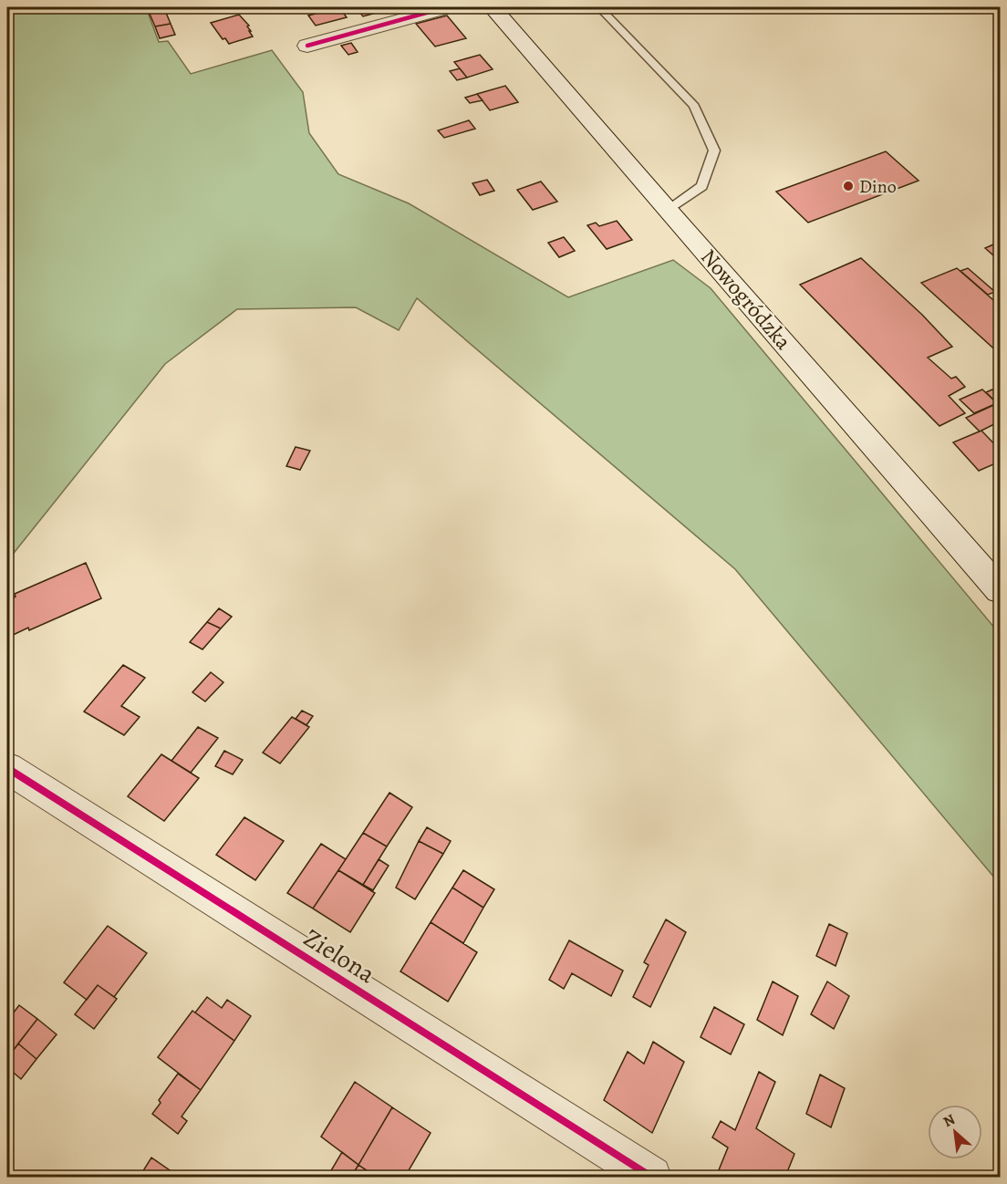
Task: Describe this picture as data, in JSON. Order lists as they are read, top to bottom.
{
  "streets": {
    "main road": ["Nowogródzka", "Zielona"]
  },
  "places": ["Dino"],
  "north": "top left"
}
